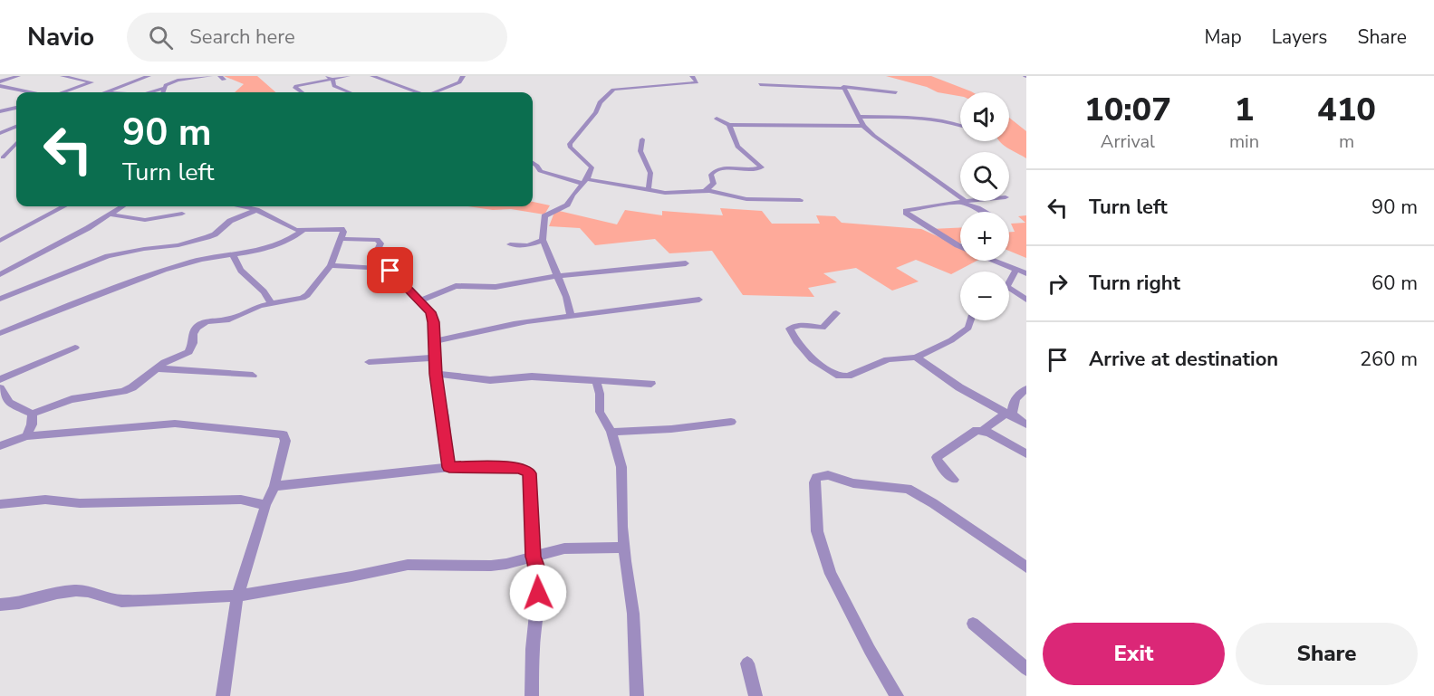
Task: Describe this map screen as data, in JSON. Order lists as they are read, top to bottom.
{
  "page": {
    "header": "Navio",
    "search": "Search here",
    "nav": ["Map", "Layers", "Share"],
    "eta": [
      "10:07",
      "Arrival",
      "1",
      "min",
      "410",
      "m"
    ],
    "map_buttons": ["+", "−"],
    "turn": ["90 m", "Turn left"],
    "list": [
      {
        "name": "Turn left",
        "value": "90 m"
      },
      {
        "name": "Turn right",
        "value": "60 m"
      },
      {
        "name": "Arrive at destination",
        "value": "260 m"
      }
    ],
    "buttons": ["Exit", "Share"]
  }
}
